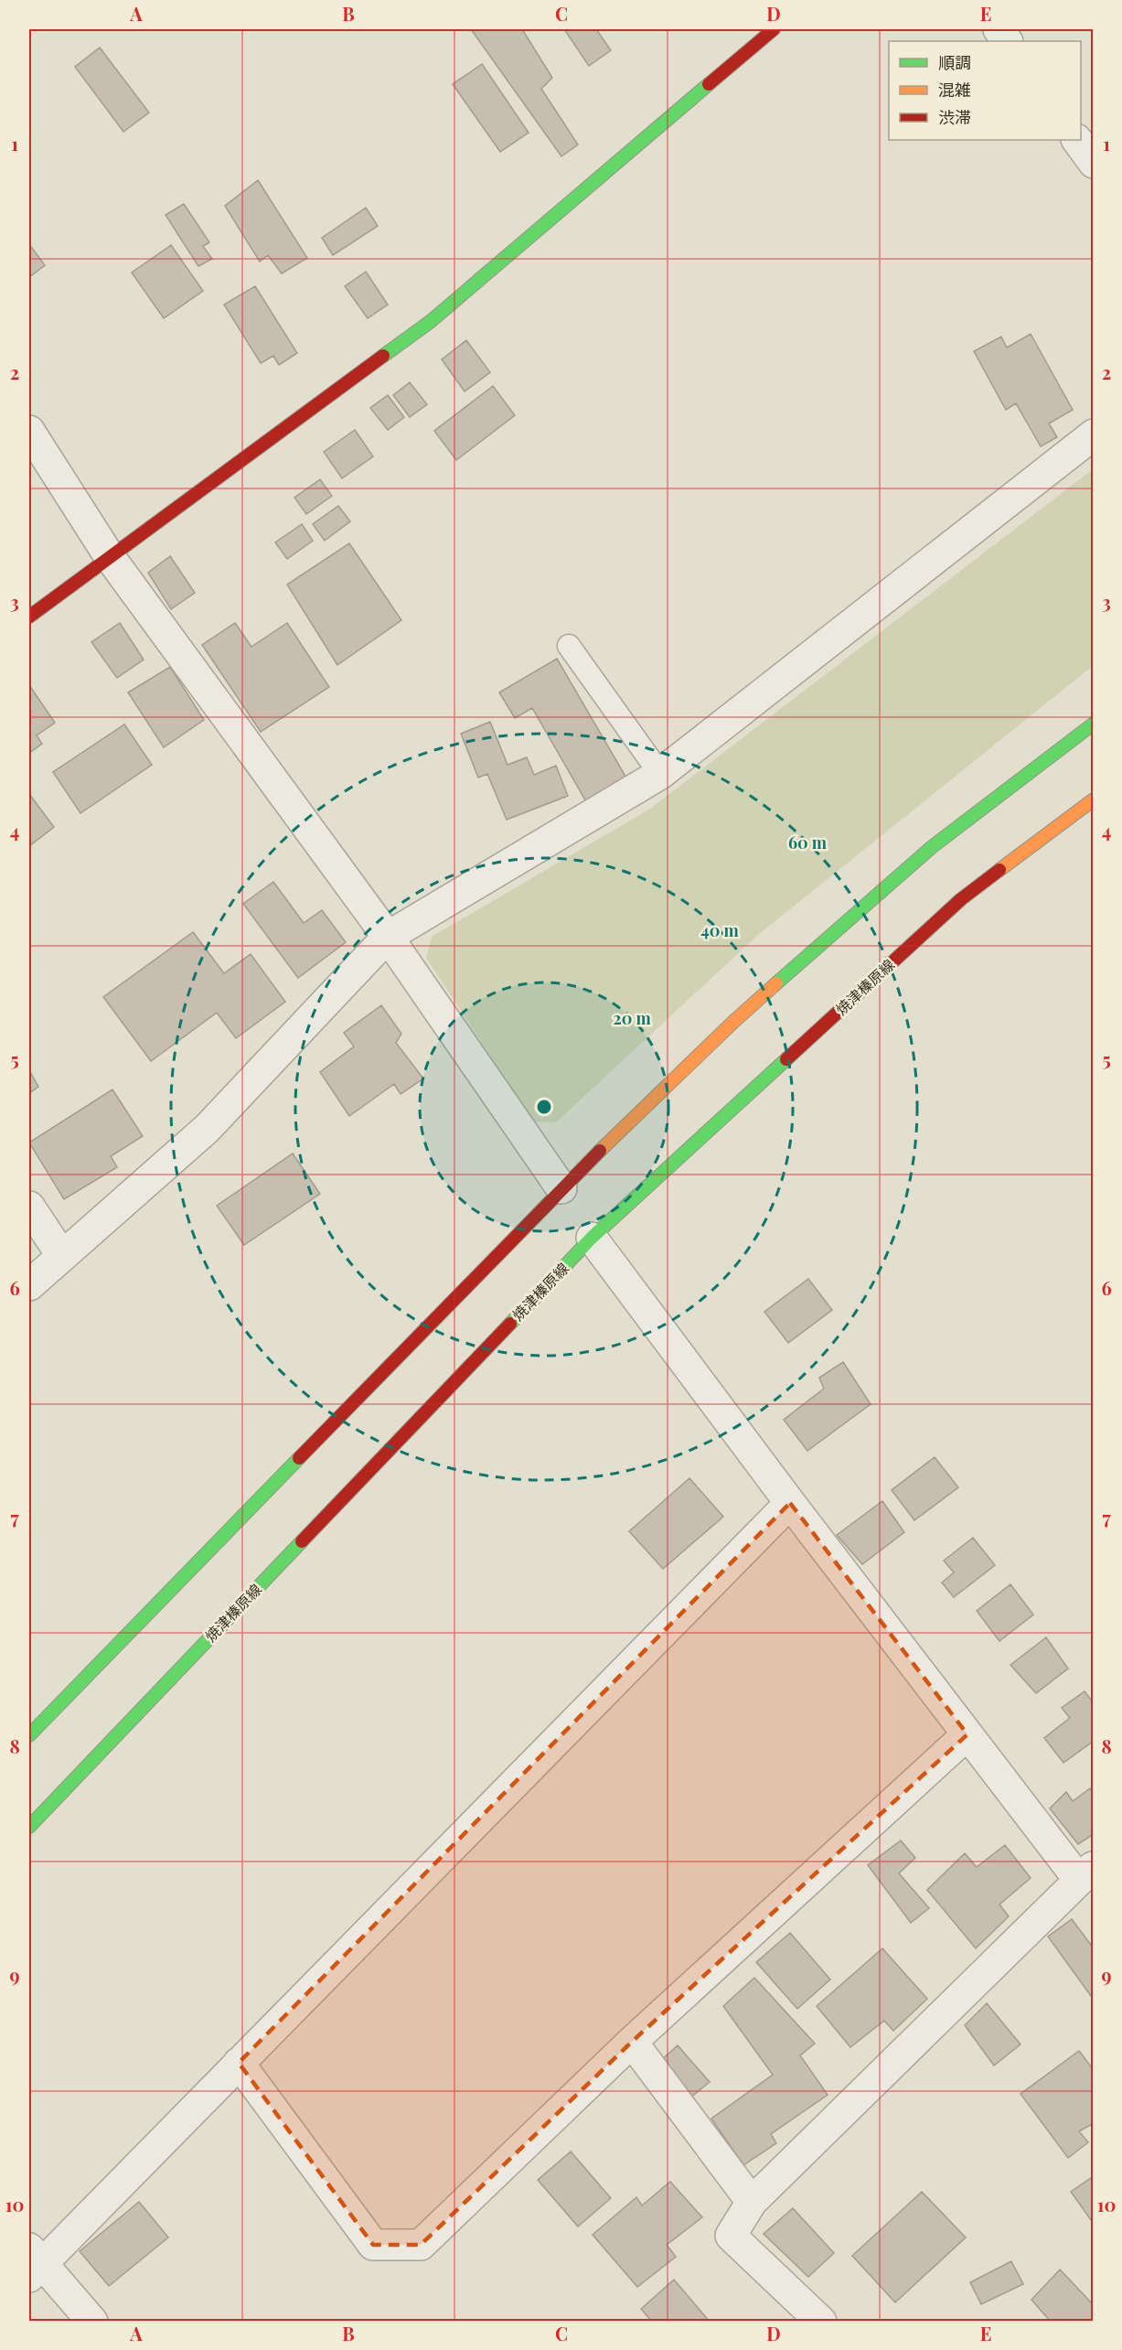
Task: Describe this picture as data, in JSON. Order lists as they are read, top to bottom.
{
  "streets": {
    "main road": ["焼津榛原線"]
  },
  "legend": ["順調", "混雑", "渋滞"],
  "grid": {
    "columns": [
      "A",
      "B",
      "C",
      "D",
      "E"
    ],
    "rows": [
      "1",
      "2",
      "3",
      "4",
      "5",
      "6",
      "7",
      "8",
      "9",
      "10"
    ]
  },
  "rings": ["60 m", "40 m", "20 m"]
}
